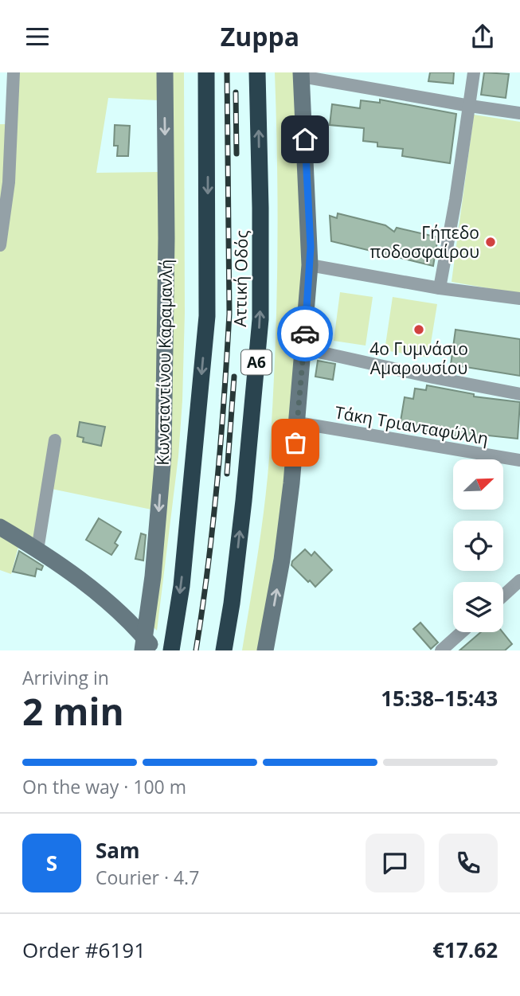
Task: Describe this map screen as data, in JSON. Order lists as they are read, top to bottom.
{
  "streets": {
    "highway": ["Αττική Οδός", "Α6"],
    "street": ["Κωνσταντίνου Καραμανλή", "Τάκη Τριανταφύλλη"]
  },
  "places": ["Γήπεδο ποδοσφαίρου", "4ο Γυμνάσιο Αμαρουσίου"],
  "north": "top right",
  "page": {
    "header": "Zuppa",
    "heading": ["2 min", "Arriving in", "15:38–15:43"],
    "panel": [
      "Sam",
      "Courier · 4.7",
      "Order #6191",
      "€17.62"
    ],
    "bar": "On the way · 100 m",
    "round": "S"
  }
}
